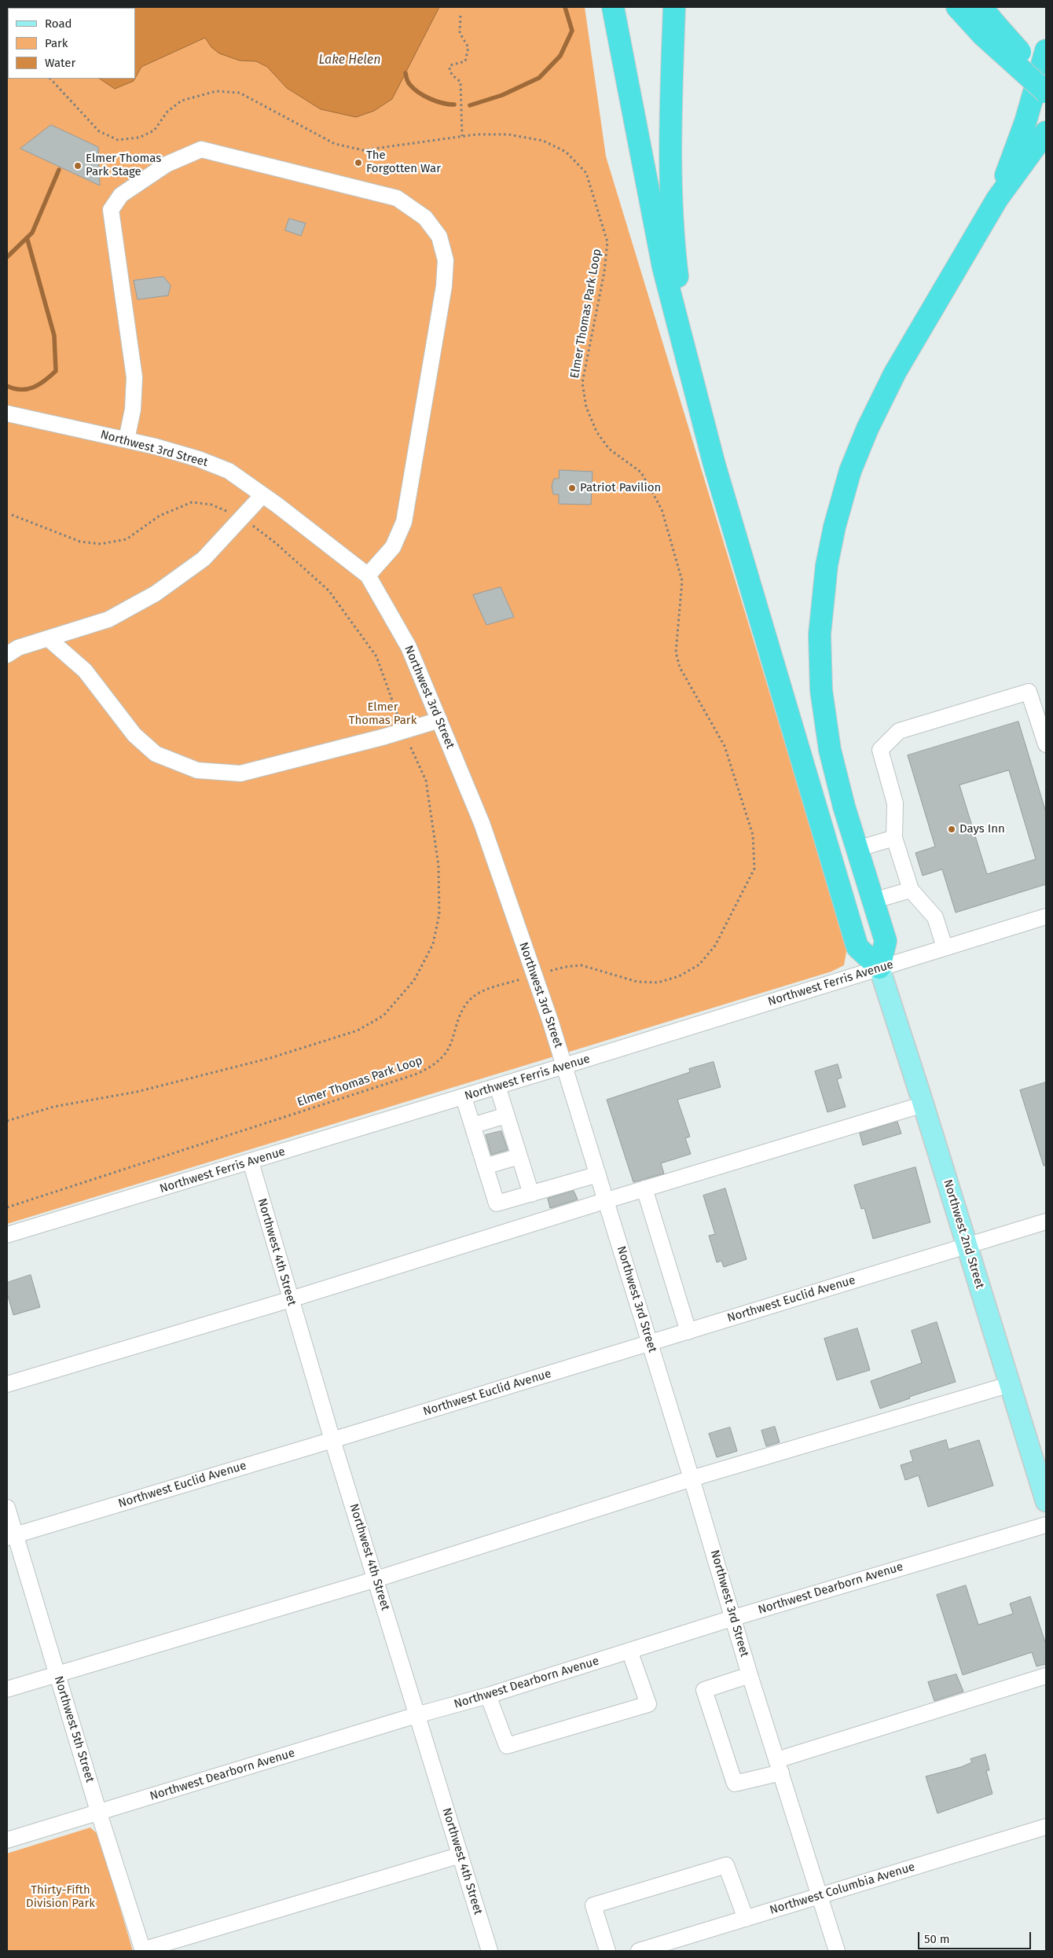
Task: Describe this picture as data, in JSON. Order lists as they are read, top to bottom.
{
  "streets": {
    "main road": ["Northwest 2nd Street"],
    "street": [
      "Northwest 3rd Street",
      "Northwest Ferris Avenue",
      "Northwest 4th Street",
      "Northwest Euclid Avenue",
      "Northwest Dearborn Avenue",
      "Northwest 5th Street",
      "Northwest Columbia Avenue"
    ],
    "path": ["Elmer Thomas Park Loop"]
  },
  "crossings": [
    ["Elmer Thomas Park Loop", "Northwest 3rd Street"],
    ["Northwest 3rd Street", "Northwest Ferris Avenue"],
    ["Northwest 3rd Street", "Northwest Euclid Avenue"],
    ["Northwest 3rd Street", "Northwest Dearborn Avenue"],
    ["Northwest 3rd Street", "Northwest Columbia Avenue"],
    ["Northwest Ferris Avenue", "Northwest 2nd Street"],
    ["Northwest Ferris Avenue", "Northwest 4th Street"],
    ["Northwest 2nd Street", "Northwest Euclid Avenue"],
    ["Northwest 4th Street", "Northwest Euclid Avenue"],
    ["Northwest 4th Street", "Northwest Dearborn Avenue"],
    ["Northwest Euclid Avenue", "Northwest 5th Street"],
    ["Northwest Dearborn Avenue", "Northwest 5th Street"]
  ],
  "water": ["Lake Helen"],
  "parks": ["Elmer Thomas Park", "Thirty-Fifth Division Park"],
  "places": [
    "The Forgotten War",
    "Elmer Thomas Park Stage",
    "Patriot Pavilion",
    "Days Inn"
  ],
  "legend": ["Road", "Park", "Water"],
  "scale_bar": "50 m"
}
